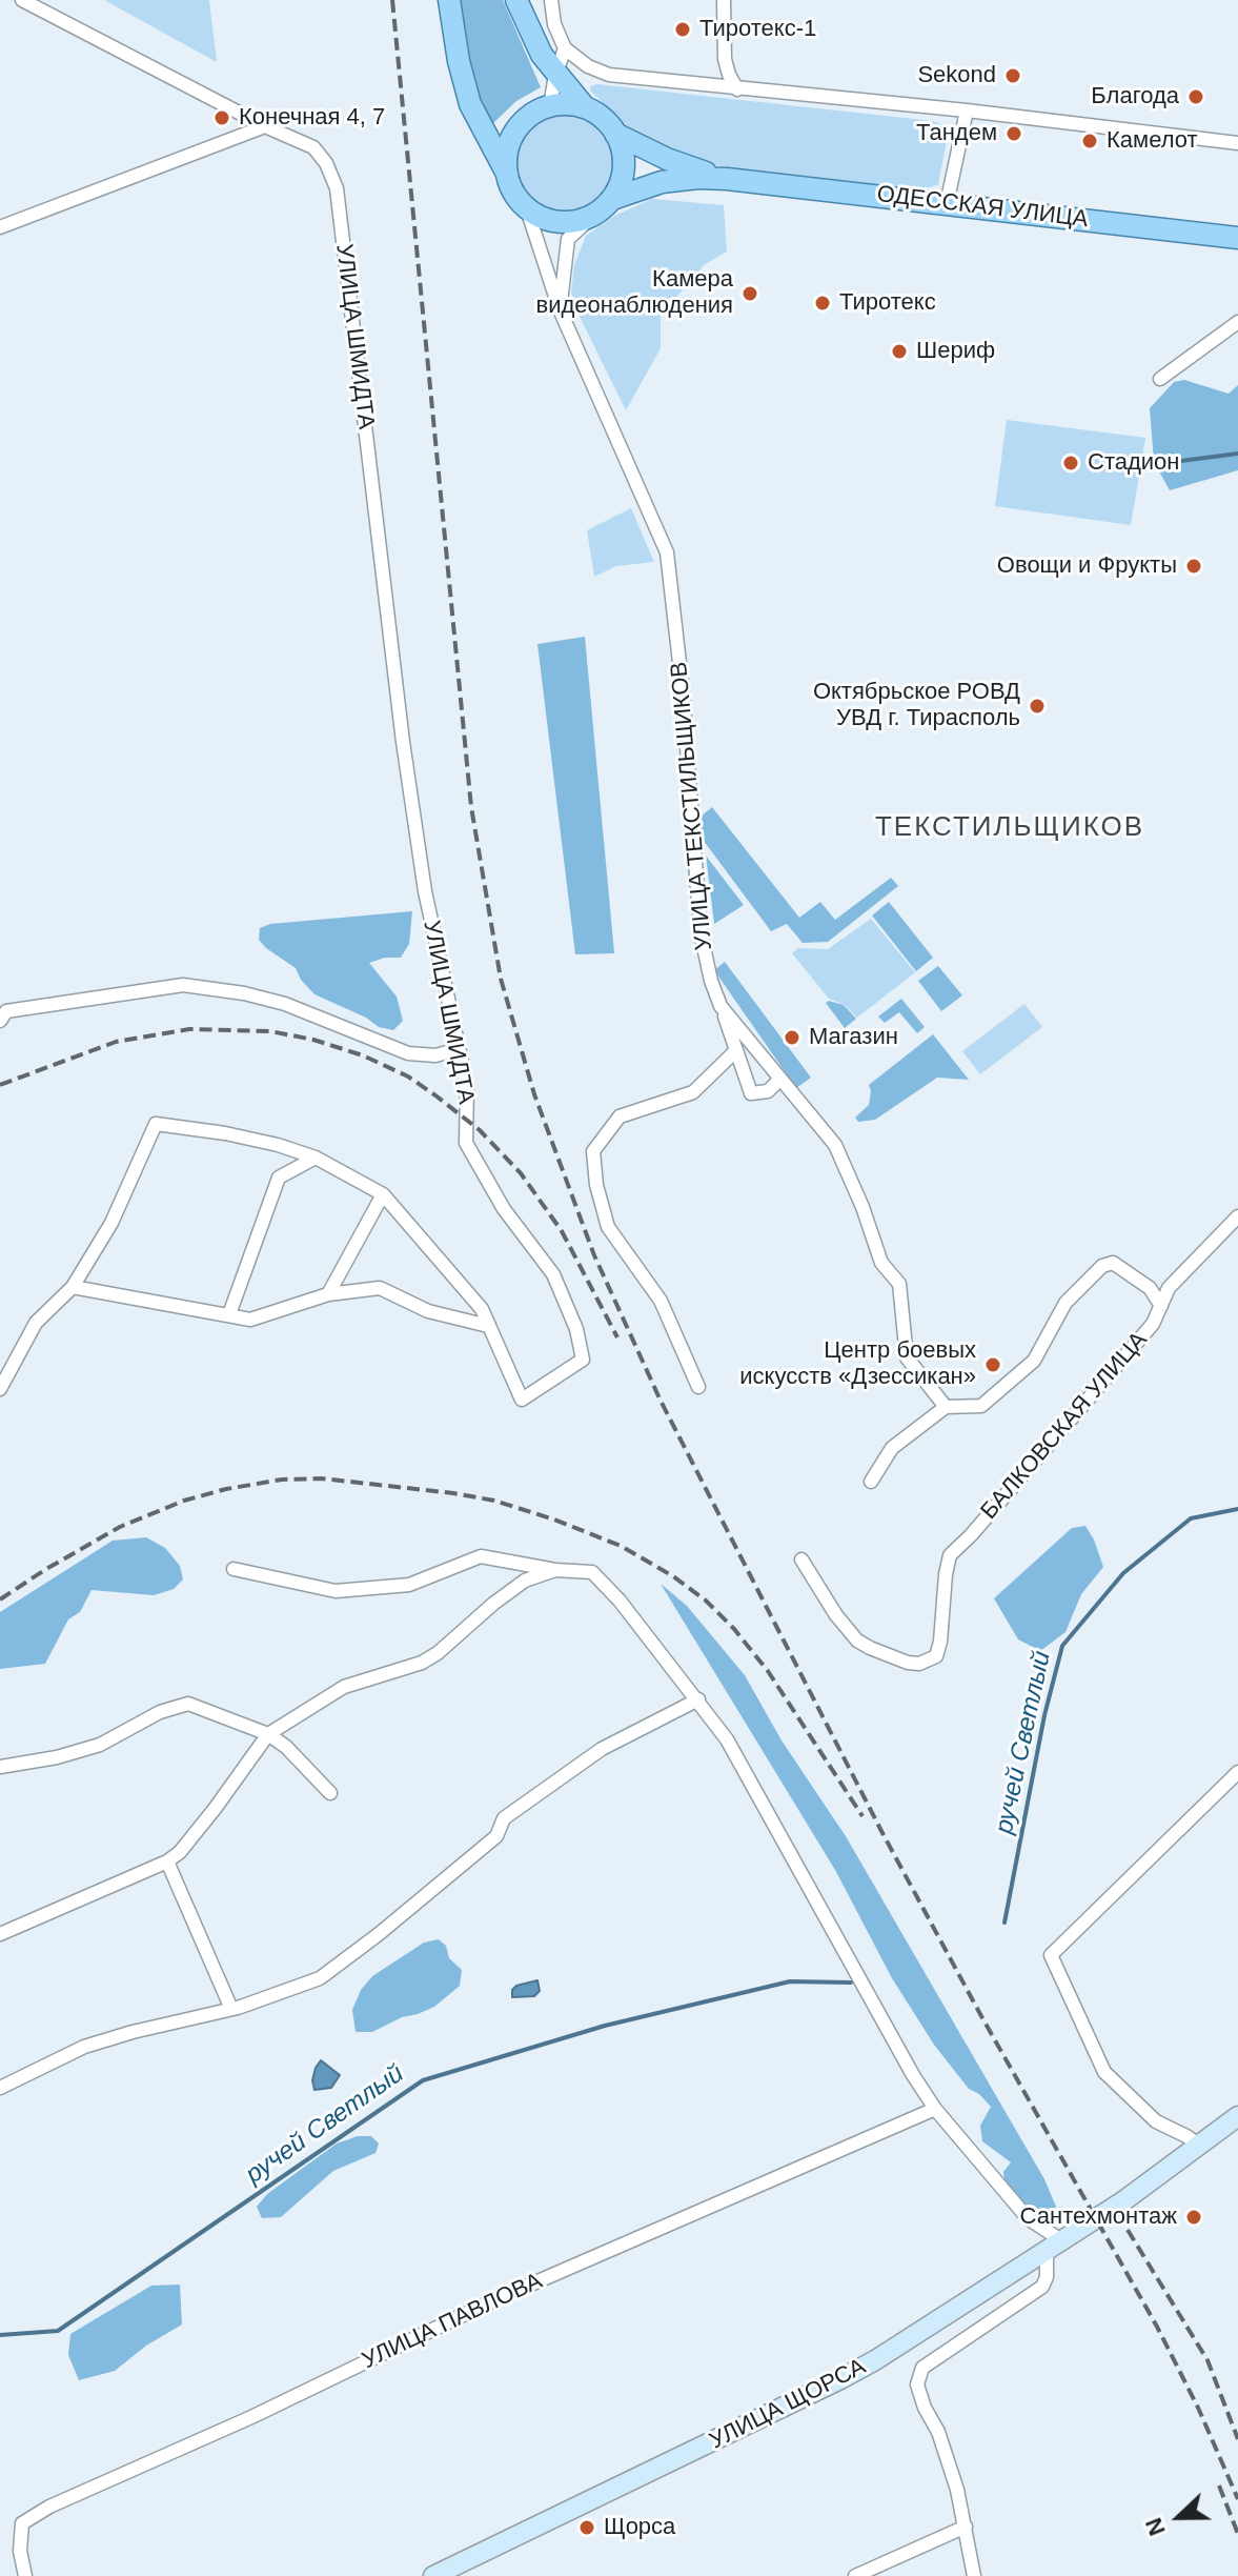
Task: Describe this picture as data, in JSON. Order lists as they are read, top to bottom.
{
  "streets": {
    "main road": ["ОДЕССКАЯ УЛИЦА"],
    "street": [
      "УЛИЦА ШМИДТА",
      "УЛИЦА ТЕКСТИЛЬЩИКОВ",
      "БАЛКОВСКАЯ УЛИЦА",
      "УЛИЦА ПАВЛОВА",
      "УЛИЦА ЩОРСА"
    ]
  },
  "districts": ["ТЕКСТИЛЬЩИКОВ"],
  "water": ["ручей Светлый"],
  "places": [
    "Тиротекс-1",
    "Sekond",
    "Благода",
    "Конечная 4, 7",
    "Тандем",
    "Камелот",
    "Камера видеонаблюдения",
    "Тиротекс",
    "Шериф",
    "Стадион",
    "Овощи и Фрукты",
    "Октябрьское РОВД УВД г. Тирасполь",
    "Магазин",
    "Центр боевых искусств «Дзессикан»",
    "Сантехмонтаж",
    "Щорса"
  ],
  "north": "left"
}
